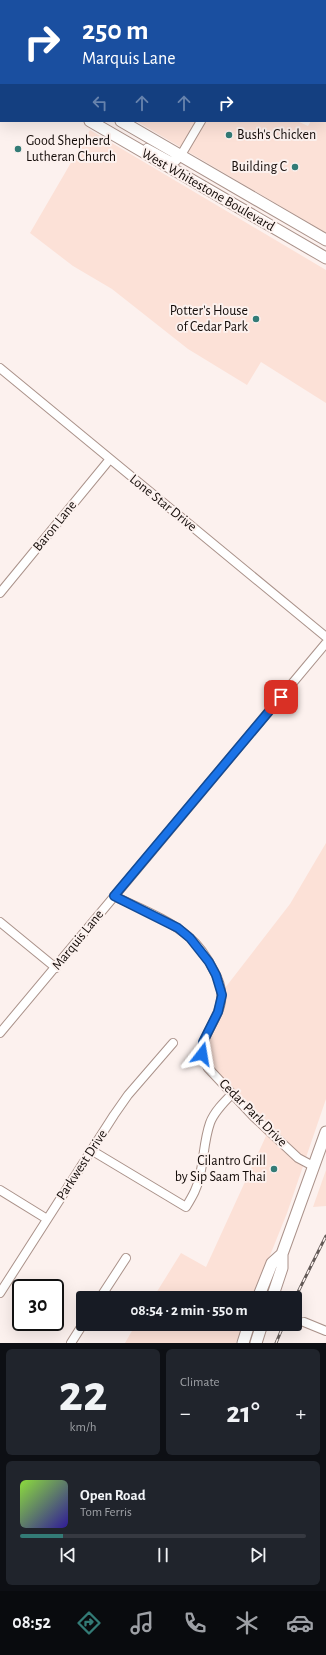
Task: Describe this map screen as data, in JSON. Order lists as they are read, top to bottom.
{
  "streets": {
    "main road": ["West Whitestone Boulevard"],
    "street": [
      "Lone Star Drive",
      "Baron Lane",
      "Marquis Lane",
      "Cedar Park Drive",
      "Parkwest Drive"
    ]
  },
  "crossings": [
    ["Lone Star Drive", "Baron Lane"],
    ["Marquis Lane", "Cedar Park Drive"]
  ],
  "places": [
    "Bush's Chicken",
    "Good Shepherd Lutheran Church",
    "Building C",
    "Potter's House of Cedar Park",
    "Cilantro Grill by Sip Saam Thai"
  ],
  "page": {
    "turn": ["250 m", "Marquis Lane"],
    "limit": "30",
    "trip": "08:54 · 2 min · 550 m",
    "tile": [
      ["22", "km/h"],
      "Climate"
    ],
    "heat": ["−", "21°", "+"],
    "song": ["Open Road", "Tom Ferris"],
    "tabs": "08:52"
  }
}
